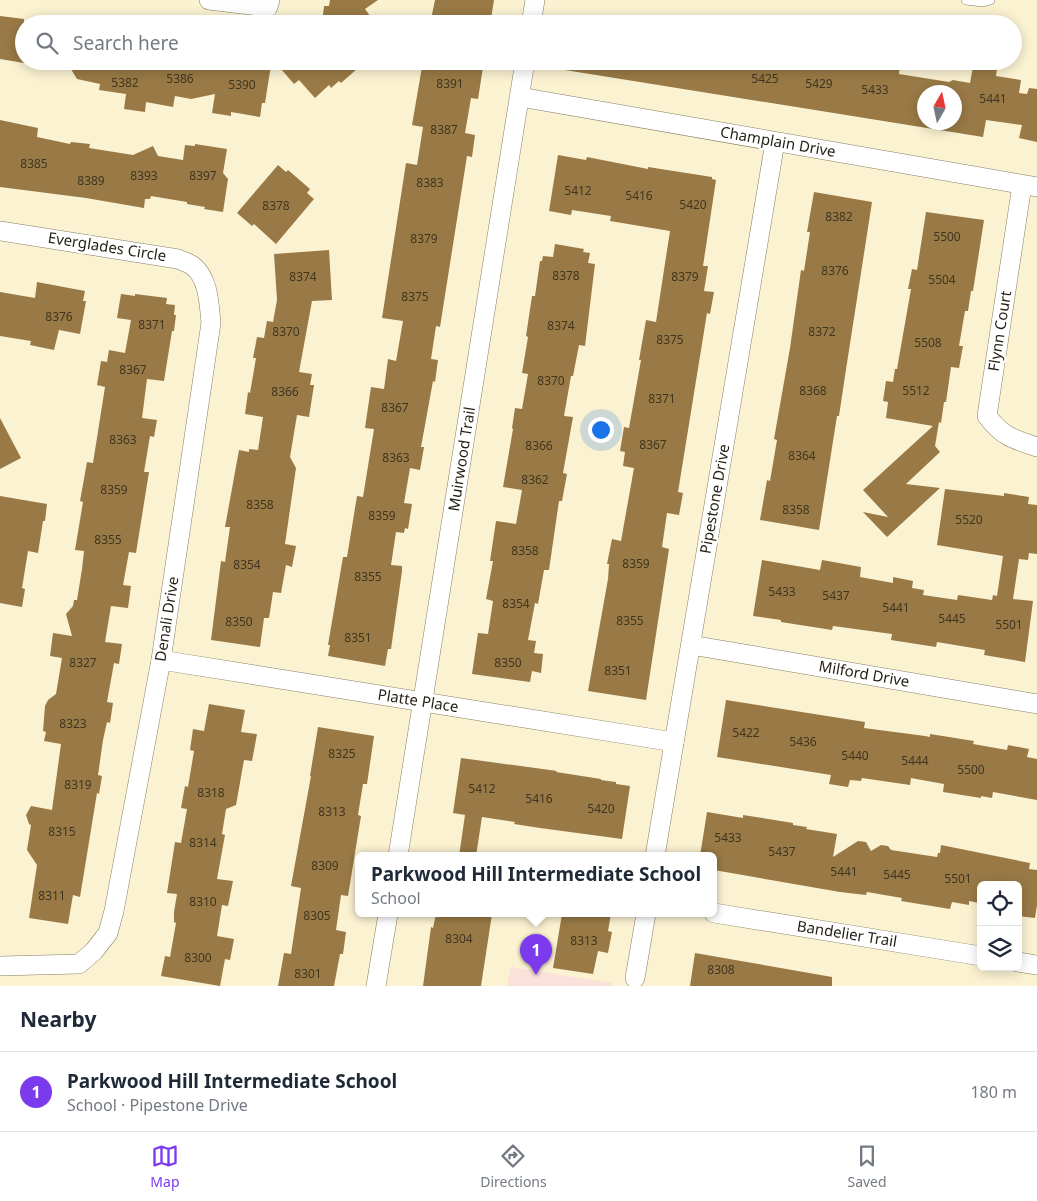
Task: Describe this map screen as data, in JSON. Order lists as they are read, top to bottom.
{
  "streets": {
    "street": [
      "Champlain Drive",
      "Everglades Circle",
      "Flynn Court",
      "Muirwood Trail",
      "Pipestone Drive",
      "Denali Drive",
      "Milford Drive",
      "Platte Place",
      "Bandelier Trail"
    ]
  },
  "crossings": [
    ["Champlain Drive", "Flynn Court"],
    ["Champlain Drive", "Muirwood Trail"],
    ["Champlain Drive", "Pipestone Drive"],
    ["Everglades Circle", "Denali Drive"],
    ["Muirwood Trail", "Platte Place"],
    ["Pipestone Drive", "Milford Drive"],
    ["Pipestone Drive", "Platte Place"],
    ["Denali Drive", "Platte Place"]
  ],
  "house_numbers": [
    "5386",
    "5425",
    "5382",
    "8391",
    "5429",
    "5390",
    "5433",
    "5441",
    "8387",
    "8385",
    "8393",
    "8397",
    "8389",
    "8383",
    "5412",
    "5416",
    "5420",
    "8378",
    "8382",
    "5500",
    "8379",
    "8376",
    "8378",
    "8374",
    "8379",
    "5504",
    "8375",
    "8376",
    "8371",
    "8374",
    "8370",
    "8372",
    "8375",
    "5508",
    "8367",
    "8370",
    "8368",
    "5512",
    "8366",
    "8371",
    "8367",
    "8363",
    "8367",
    "8366",
    "8364",
    "8363",
    "8362",
    "8359",
    "8358",
    "8358",
    "8359",
    "5520",
    "8355",
    "8358",
    "8359",
    "8354",
    "8355",
    "5433",
    "5437",
    "8354",
    "5441",
    "5445",
    "8355",
    "8350",
    "5501",
    "8351",
    "8327",
    "8350",
    "8351",
    "8323",
    "5422",
    "5436",
    "8325",
    "5440",
    "5444",
    "5500",
    "8319",
    "5412",
    "8318",
    "5416",
    "5420",
    "8313",
    "8315",
    "5433",
    "8314",
    "5437",
    "8309",
    "5441",
    "5445",
    "5501",
    "8311",
    "8310",
    "8305",
    "8304",
    "8313",
    "8300",
    "8308",
    "8301"
  ],
  "north": "top",
  "page": {
    "search": "Search here",
    "popup": ["Parkwood Hill Intermediate School", "School"],
    "pins": "1",
    "heading": "Nearby",
    "list": [
      {
        "mark": "1",
        "name": "Parkwood Hill Intermediate School",
        "note": "School · Pipestone Drive",
        "value": "180 m"
      }
    ],
    "nav": ["Map", "Directions", "Saved"]
  }
}
